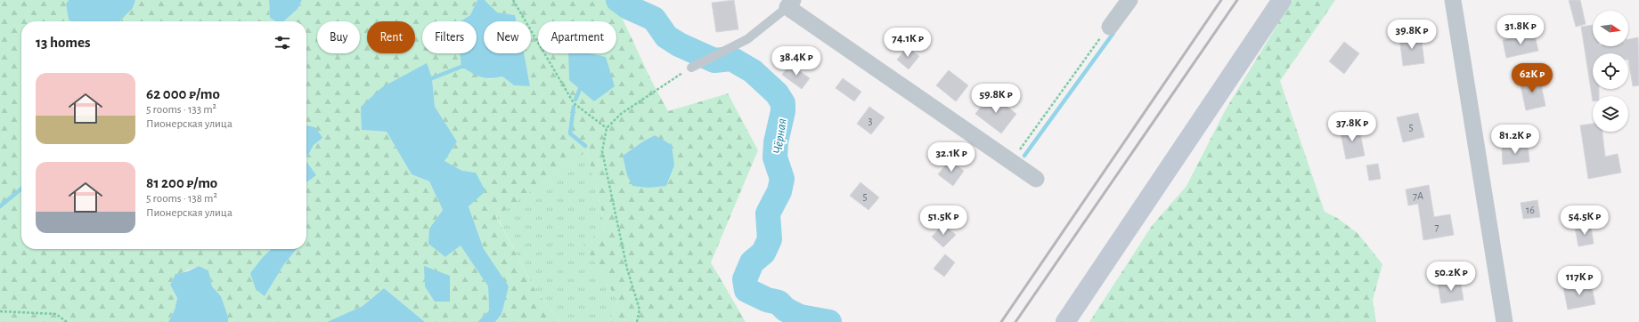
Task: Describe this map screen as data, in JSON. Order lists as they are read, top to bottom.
{
  "water": ["Чёрная"],
  "house_numbers": [
    "3",
    "5",
    "7А",
    "5",
    "16",
    "7"
  ],
  "north": "right",
  "page": {
    "price": [
      "31.8K ₽",
      "39.8K ₽",
      "74.1K ₽",
      "38.4K ₽",
      "62K ₽",
      "59.8K ₽",
      "37.8K ₽",
      "81.2K ₽",
      "32.1K ₽",
      "51.5K ₽",
      "54.5K ₽",
      "50.2K ₽",
      "117K ₽"
    ],
    "chip": [
      "Buy",
      "Rent",
      "Filters",
      "New",
      "Apartment"
    ],
    "heading": "13 homes",
    "list": [
      {
        "name": "62 000 ₽/mo",
        "note": "5 rooms · 133 m² · Пионерская улица"
      },
      {
        "name": "81 200 ₽/mo",
        "note": "5 rooms · 138 m² · Пионерская улица"
      }
    ]
  }
}
